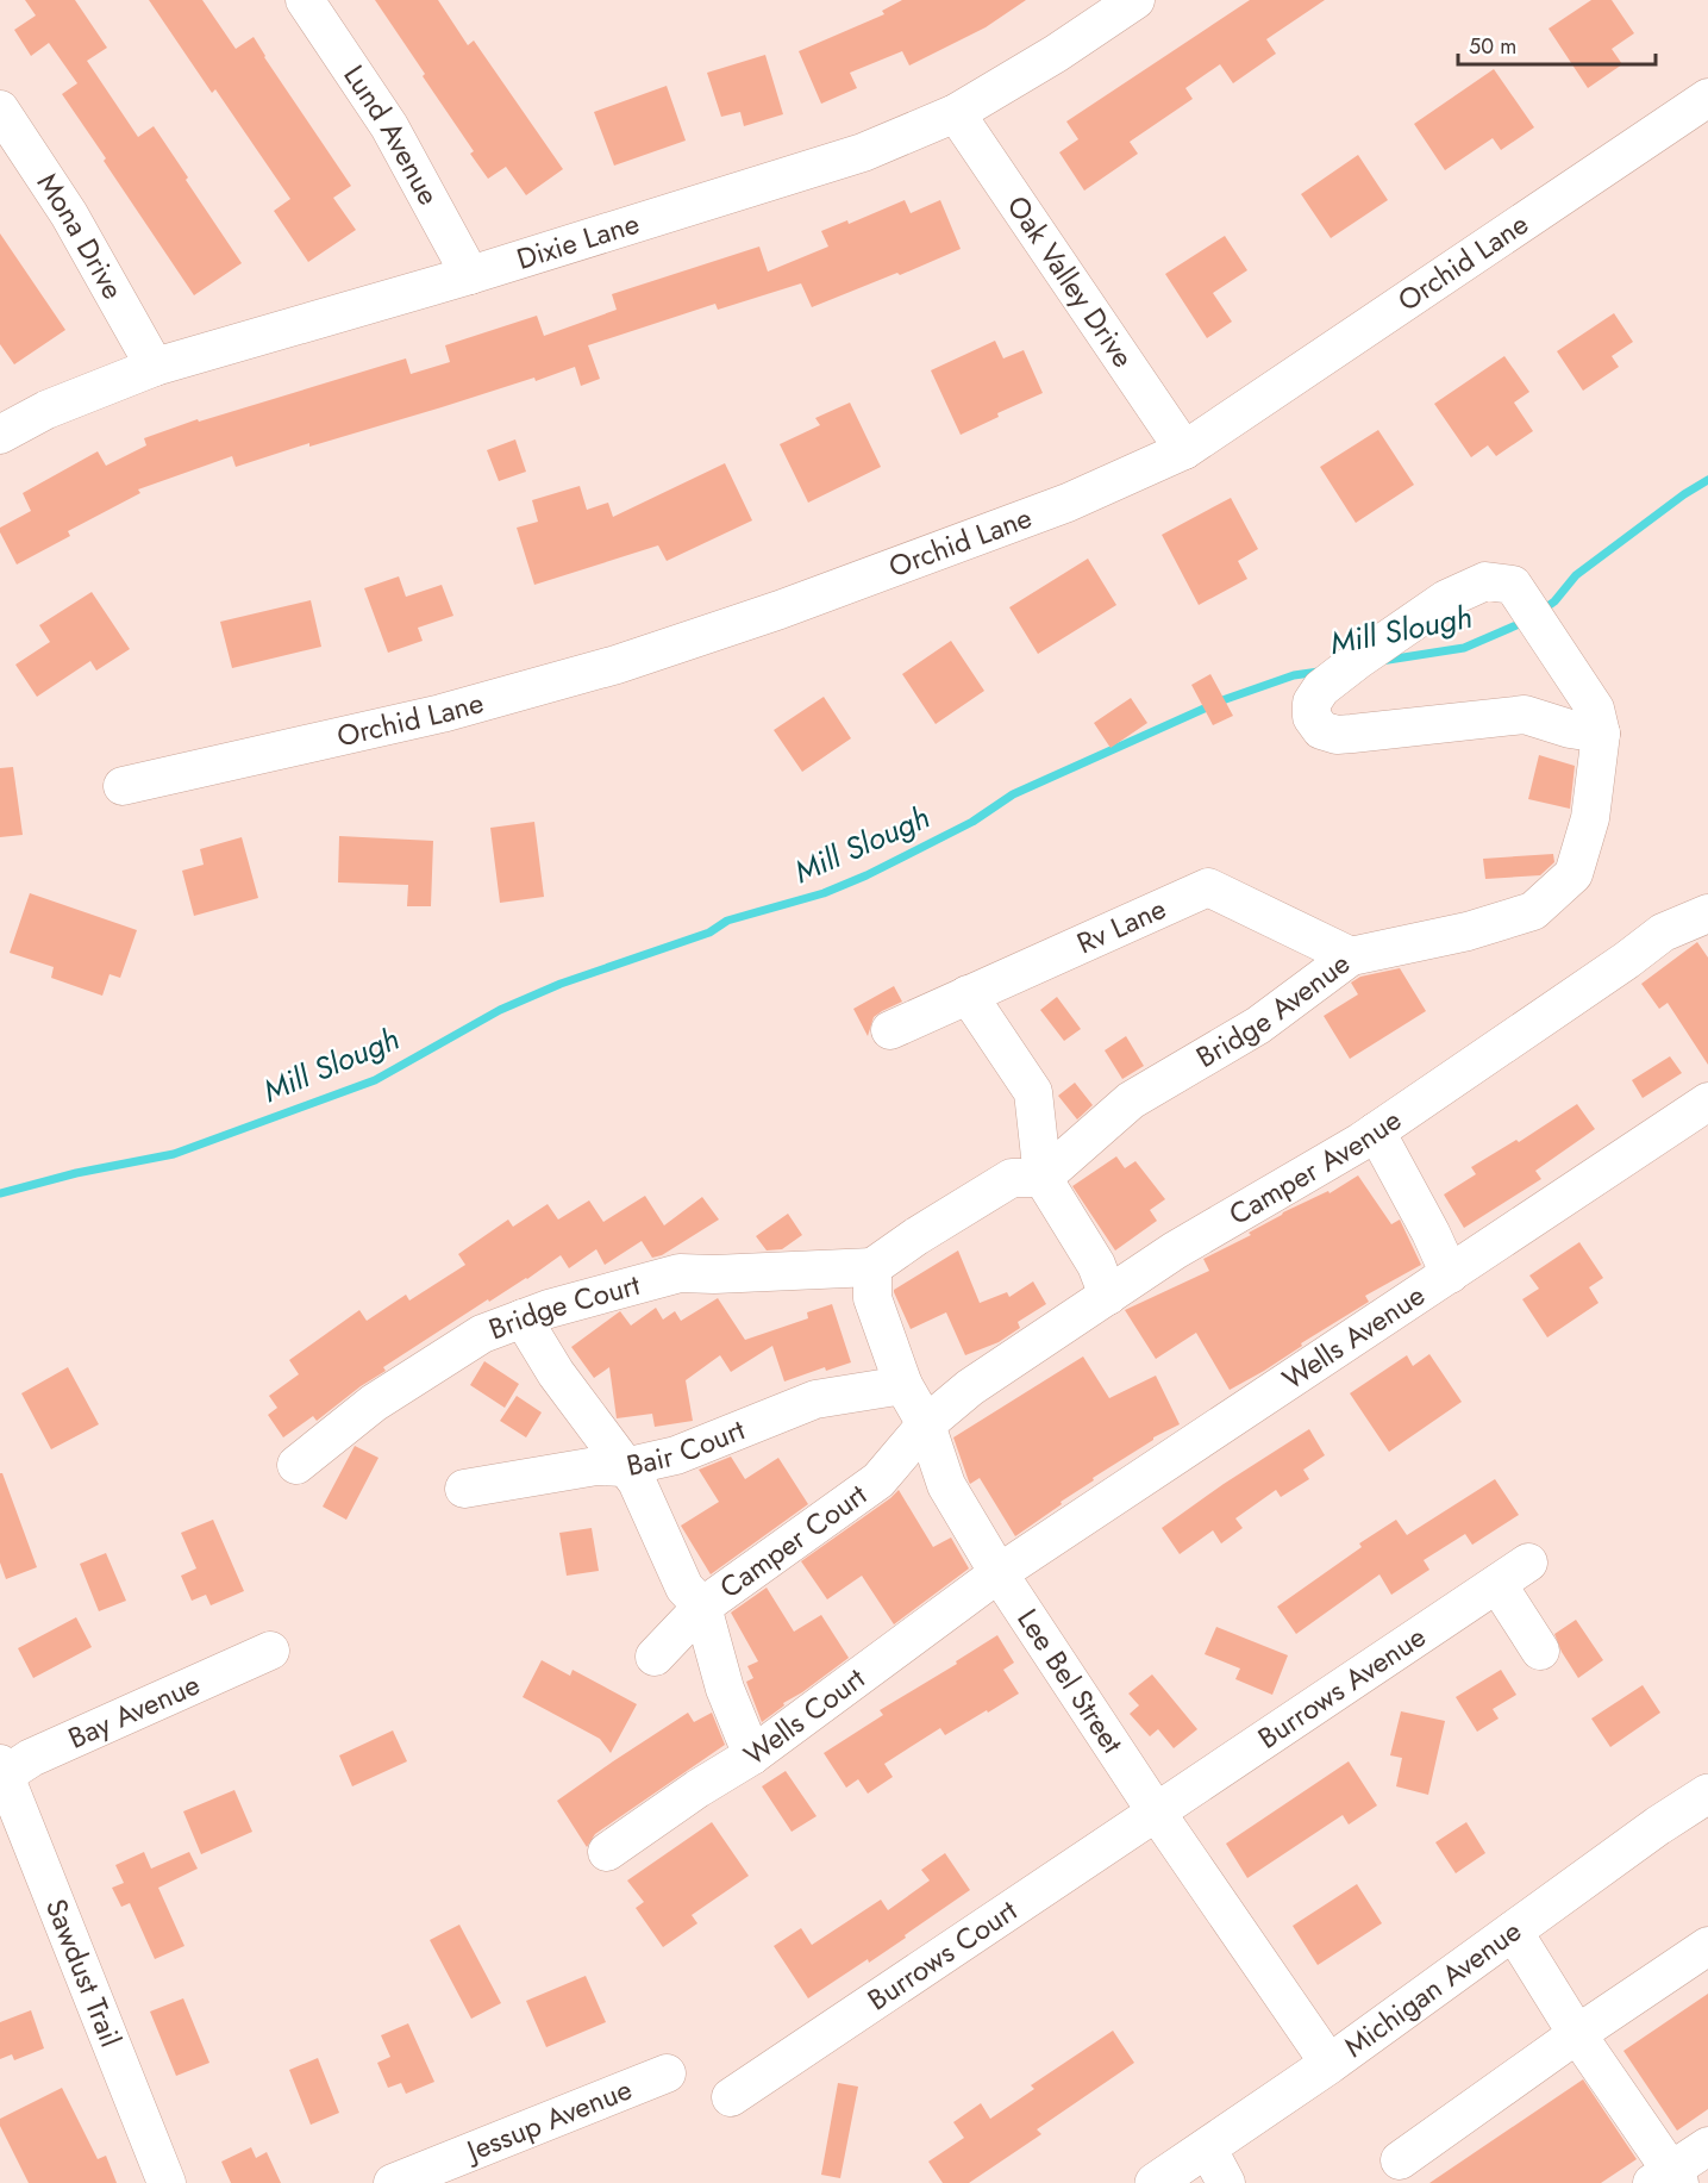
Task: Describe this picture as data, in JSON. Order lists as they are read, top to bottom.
{
  "streets": {
    "main road": ["Michigan Avenue"],
    "street": [
      "Lund Avenue",
      "Mona Drive",
      "Dixie Lane",
      "Orchid Lane",
      "Oak Valley Drive",
      "Rv Lane",
      "Bridge Avenue",
      "Camper Avenue",
      "Bridge Court",
      "Wells Avenue",
      "Bair Court",
      "Camper Court",
      "Lee Bel Street",
      "Burrows Avenue",
      "Bay Avenue",
      "Wells Court",
      "Burrows Court",
      "Sawdust Trail",
      "Jessup Avenue"
    ]
  },
  "crossings": [
    ["Lund Avenue", "Dixie Lane"],
    ["Mona Drive", "Dixie Lane"],
    ["Dixie Lane", "Oak Valley Drive"],
    ["Orchid Lane", "Oak Valley Drive"],
    ["Rv Lane", "Bridge Avenue"],
    ["Camper Avenue", "Camper Court"],
    ["Camper Avenue", "Lee Bel Street"],
    ["Bridge Court", "Lee Bel Street"],
    ["Wells Avenue", "Lee Bel Street"],
    ["Wells Avenue", "Wells Court"],
    ["Bair Court", "Lee Bel Street"],
    ["Camper Court", "Lee Bel Street"],
    ["Lee Bel Street", "Burrows Avenue"],
    ["Lee Bel Street", "Wells Court"],
    ["Lee Bel Street", "Burrows Court"],
    ["Lee Bel Street", "Michigan Avenue"],
    ["Burrows Avenue", "Burrows Court"],
    ["Bay Avenue", "Sawdust Trail"]
  ],
  "water": ["Mill Slough"],
  "scale_bar": "50 m"
}
